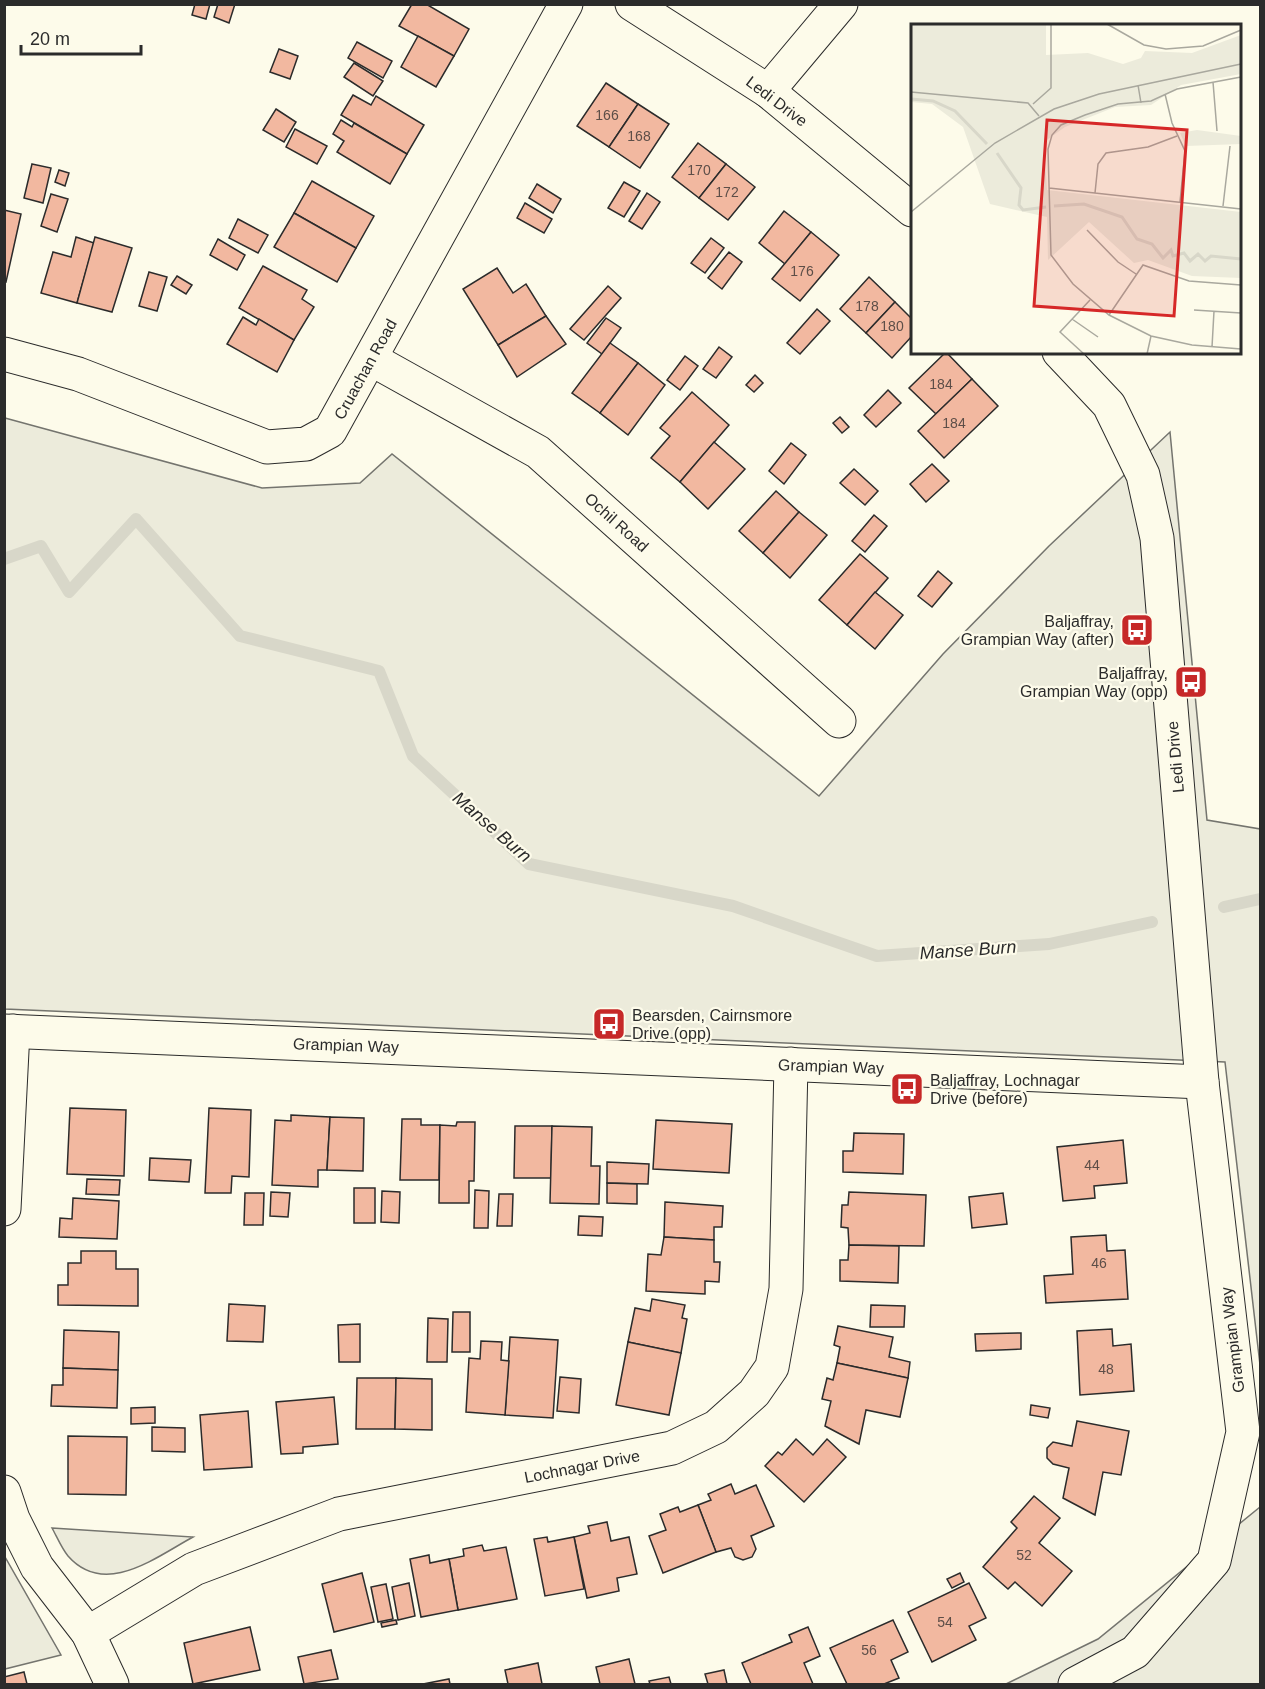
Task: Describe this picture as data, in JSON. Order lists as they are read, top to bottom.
{
  "streets": {
    "street": [
      "Ledi Drive",
      "Cruachan Road",
      "Ochil Road",
      "Grampian Way",
      "Lochnagar Drive"
    ]
  },
  "crossings": [
    ["Ledi Drive", "Grampian Way"],
    ["Cruachan Road", "Ochil Road"],
    ["Grampian Way", "Lochnagar Drive"]
  ],
  "water": ["Manse Burn"],
  "places": {
    "bus stop": [
      "Baljaffray, Grampian Way (after)",
      "Baljaffray, Grampian Way (opp)",
      "Bearsden, Cairnsmore Drive (opp)",
      "Baljaffray, Lochnagar Drive (before)"
    ]
  },
  "house_numbers": [
    "166",
    "168",
    "170",
    "172",
    "176",
    "178",
    "180",
    "184",
    "184",
    "44",
    "46",
    "48",
    "52",
    "54",
    "56"
  ],
  "scale_bar": "20 m"
}
